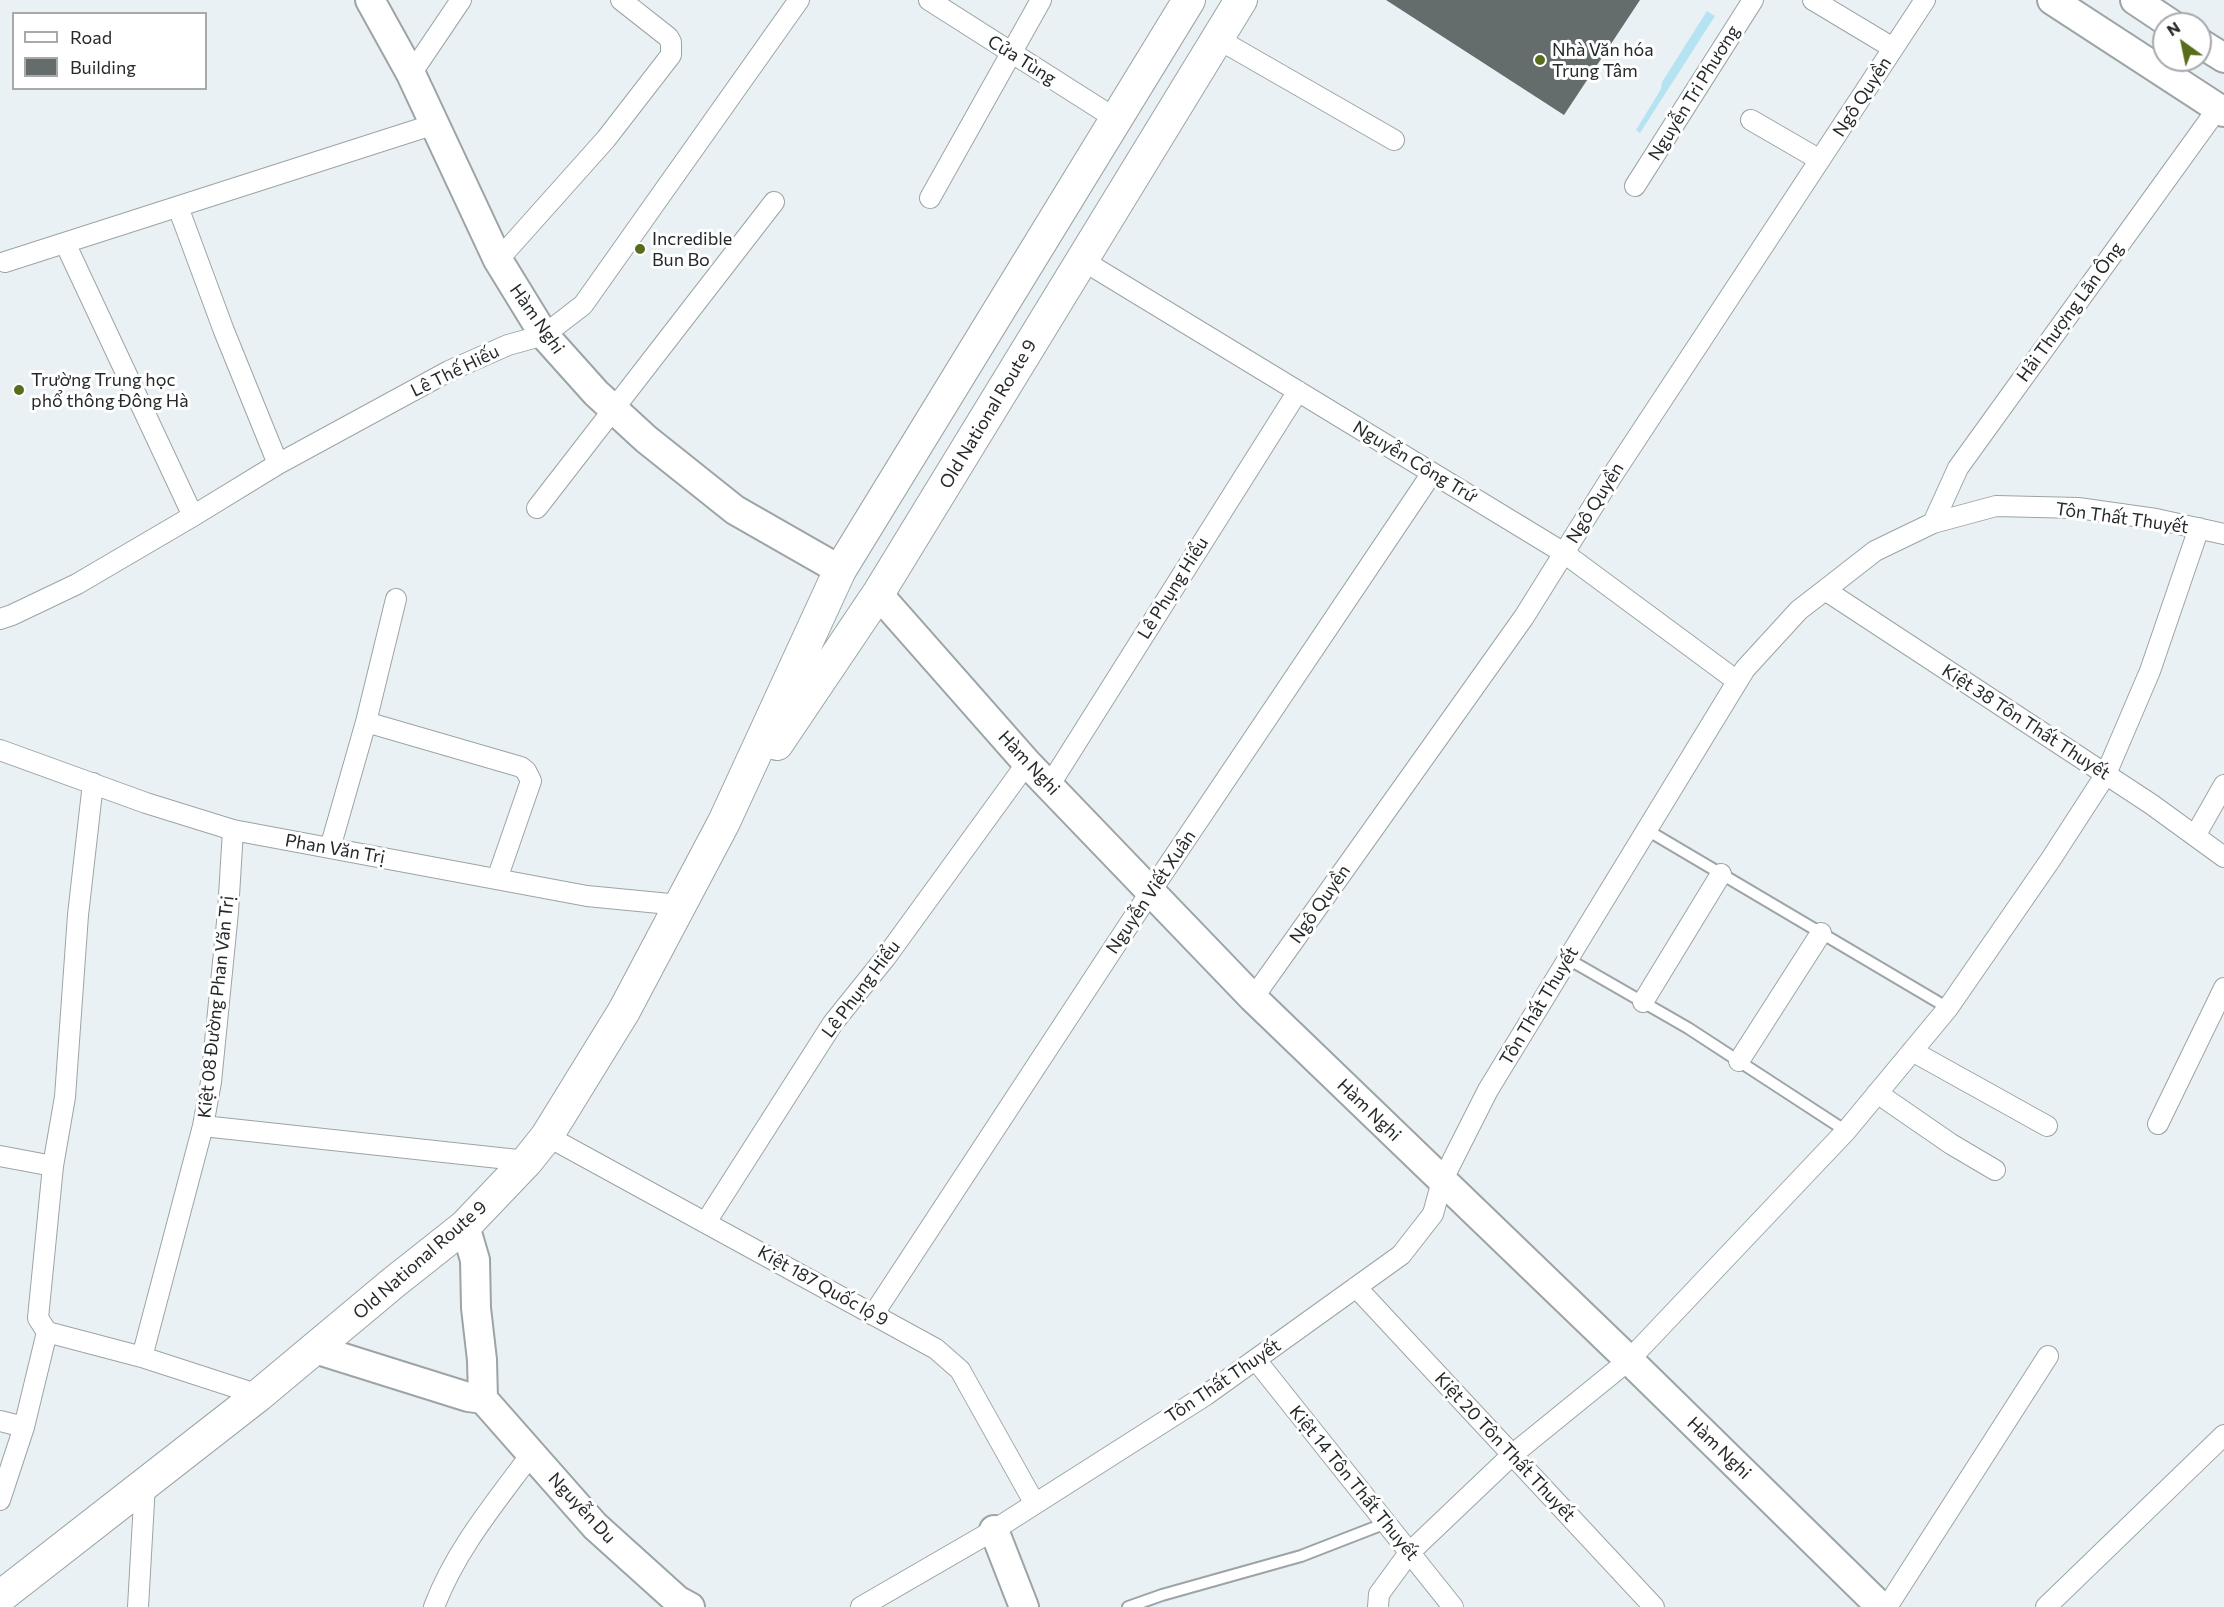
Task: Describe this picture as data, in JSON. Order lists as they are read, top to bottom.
{
  "streets": {
    "main road": ["Old National Route 9"],
    "street": [
      "Cửa Tùng",
      "Nguyễn Tri Phương",
      "Ngô Quyền",
      "Hải Thượng Lãn Ông",
      "Hàm Nghi",
      "Lê Thế Hiếu",
      "Nguyễn Công Trứ",
      "Tôn Thất Thuyết",
      "Lê Phụng Hiểu",
      "Kiệt 38 Tôn Thất Thuyết",
      "Phan Văn Trị",
      "Nguyễn Viết Xuân",
      "Kiệt 08 Đường Phan Văn Trị",
      "Kiệt 187 Quốc lộ 9",
      "Kiệt 20 Tôn Thất Thuyết",
      "Kiệt 14 Tôn Thất Thuyết",
      "Nguyễn Du"
    ]
  },
  "crossings": [
    ["Cửa Tùng", "Old National Route 9"],
    ["Ngô Quyền", "Hàm Nghi"],
    ["Ngô Quyền", "Nguyễn Công Trứ"],
    ["Hải Thượng Lãn Ông", "Tôn Thất Thuyết"],
    ["Hàm Nghi", "Lê Thế Hiếu"],
    ["Hàm Nghi", "Old National Route 9"],
    ["Hàm Nghi", "Tôn Thất Thuyết"],
    ["Hàm Nghi", "Lê Phụng Hiểu"],
    ["Hàm Nghi", "Nguyễn Viết Xuân"],
    ["Old National Route 9", "Nguyễn Công Trứ"],
    ["Old National Route 9", "Phan Văn Trị"],
    ["Old National Route 9", "Kiệt 187 Quốc lộ 9"],
    ["Nguyễn Công Trứ", "Tôn Thất Thuyết"],
    ["Nguyễn Công Trứ", "Lê Phụng Hiểu"],
    ["Nguyễn Công Trứ", "Nguyễn Viết Xuân"],
    ["Tôn Thất Thuyết", "Kiệt 38 Tôn Thất Thuyết"],
    ["Tôn Thất Thuyết", "Kiệt 187 Quốc lộ 9"],
    ["Tôn Thất Thuyết", "Kiệt 20 Tôn Thất Thuyết"],
    ["Tôn Thất Thuyết", "Kiệt 14 Tôn Thất Thuyết"],
    ["Lê Phụng Hiểu", "Kiệt 187 Quốc lộ 9"],
    ["Phan Văn Trị", "Kiệt 08 Đường Phan Văn Trị"],
    ["Nguyễn Viết Xuân", "Kiệt 187 Quốc lộ 9"]
  ],
  "places": ["Nhà Văn hóa Trung Tâm", "Incredible Bun Bo", "Trường Trung học phổ thông Đông Hà"],
  "legend": ["Road", "Building"],
  "north": "top left"
}
